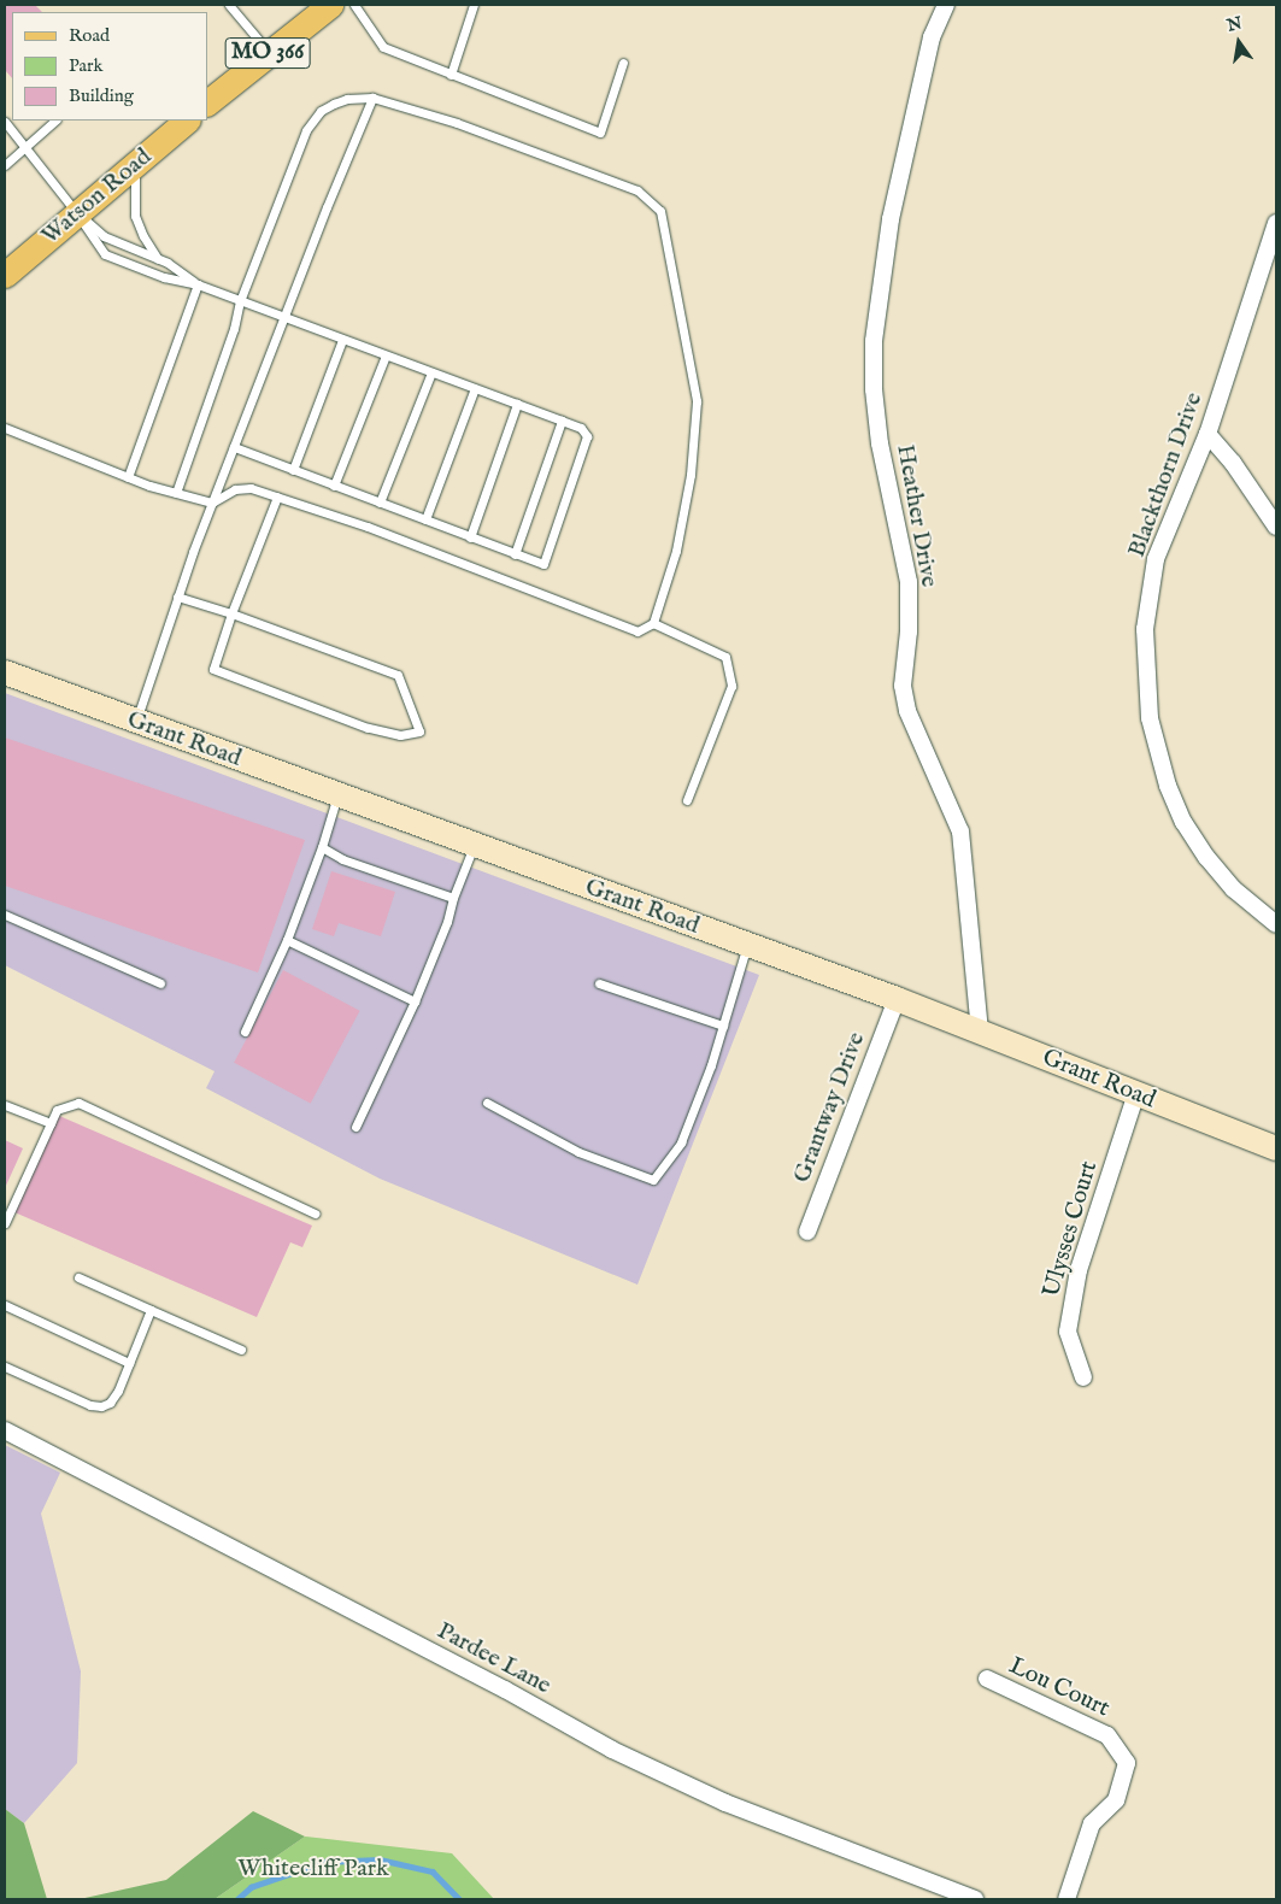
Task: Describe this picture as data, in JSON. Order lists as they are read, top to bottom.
{
  "streets": {
    "main road": ["MO 366", "Watson Road"],
    "street": [
      "Blackthorn Drive",
      "Heather Drive",
      "Grant Road",
      "Grantway Drive",
      "Ulysses Court",
      "Pardee Lane",
      "Lou Court"
    ]
  },
  "crossings": [
    ["Heather Drive", "Grant Road"],
    ["Grant Road", "Grantway Drive"],
    ["Grant Road", "Ulysses Court"]
  ],
  "parks": ["Whitecliff Park"],
  "legend": ["Road", "Park", "Building"],
  "north": "top"
}
